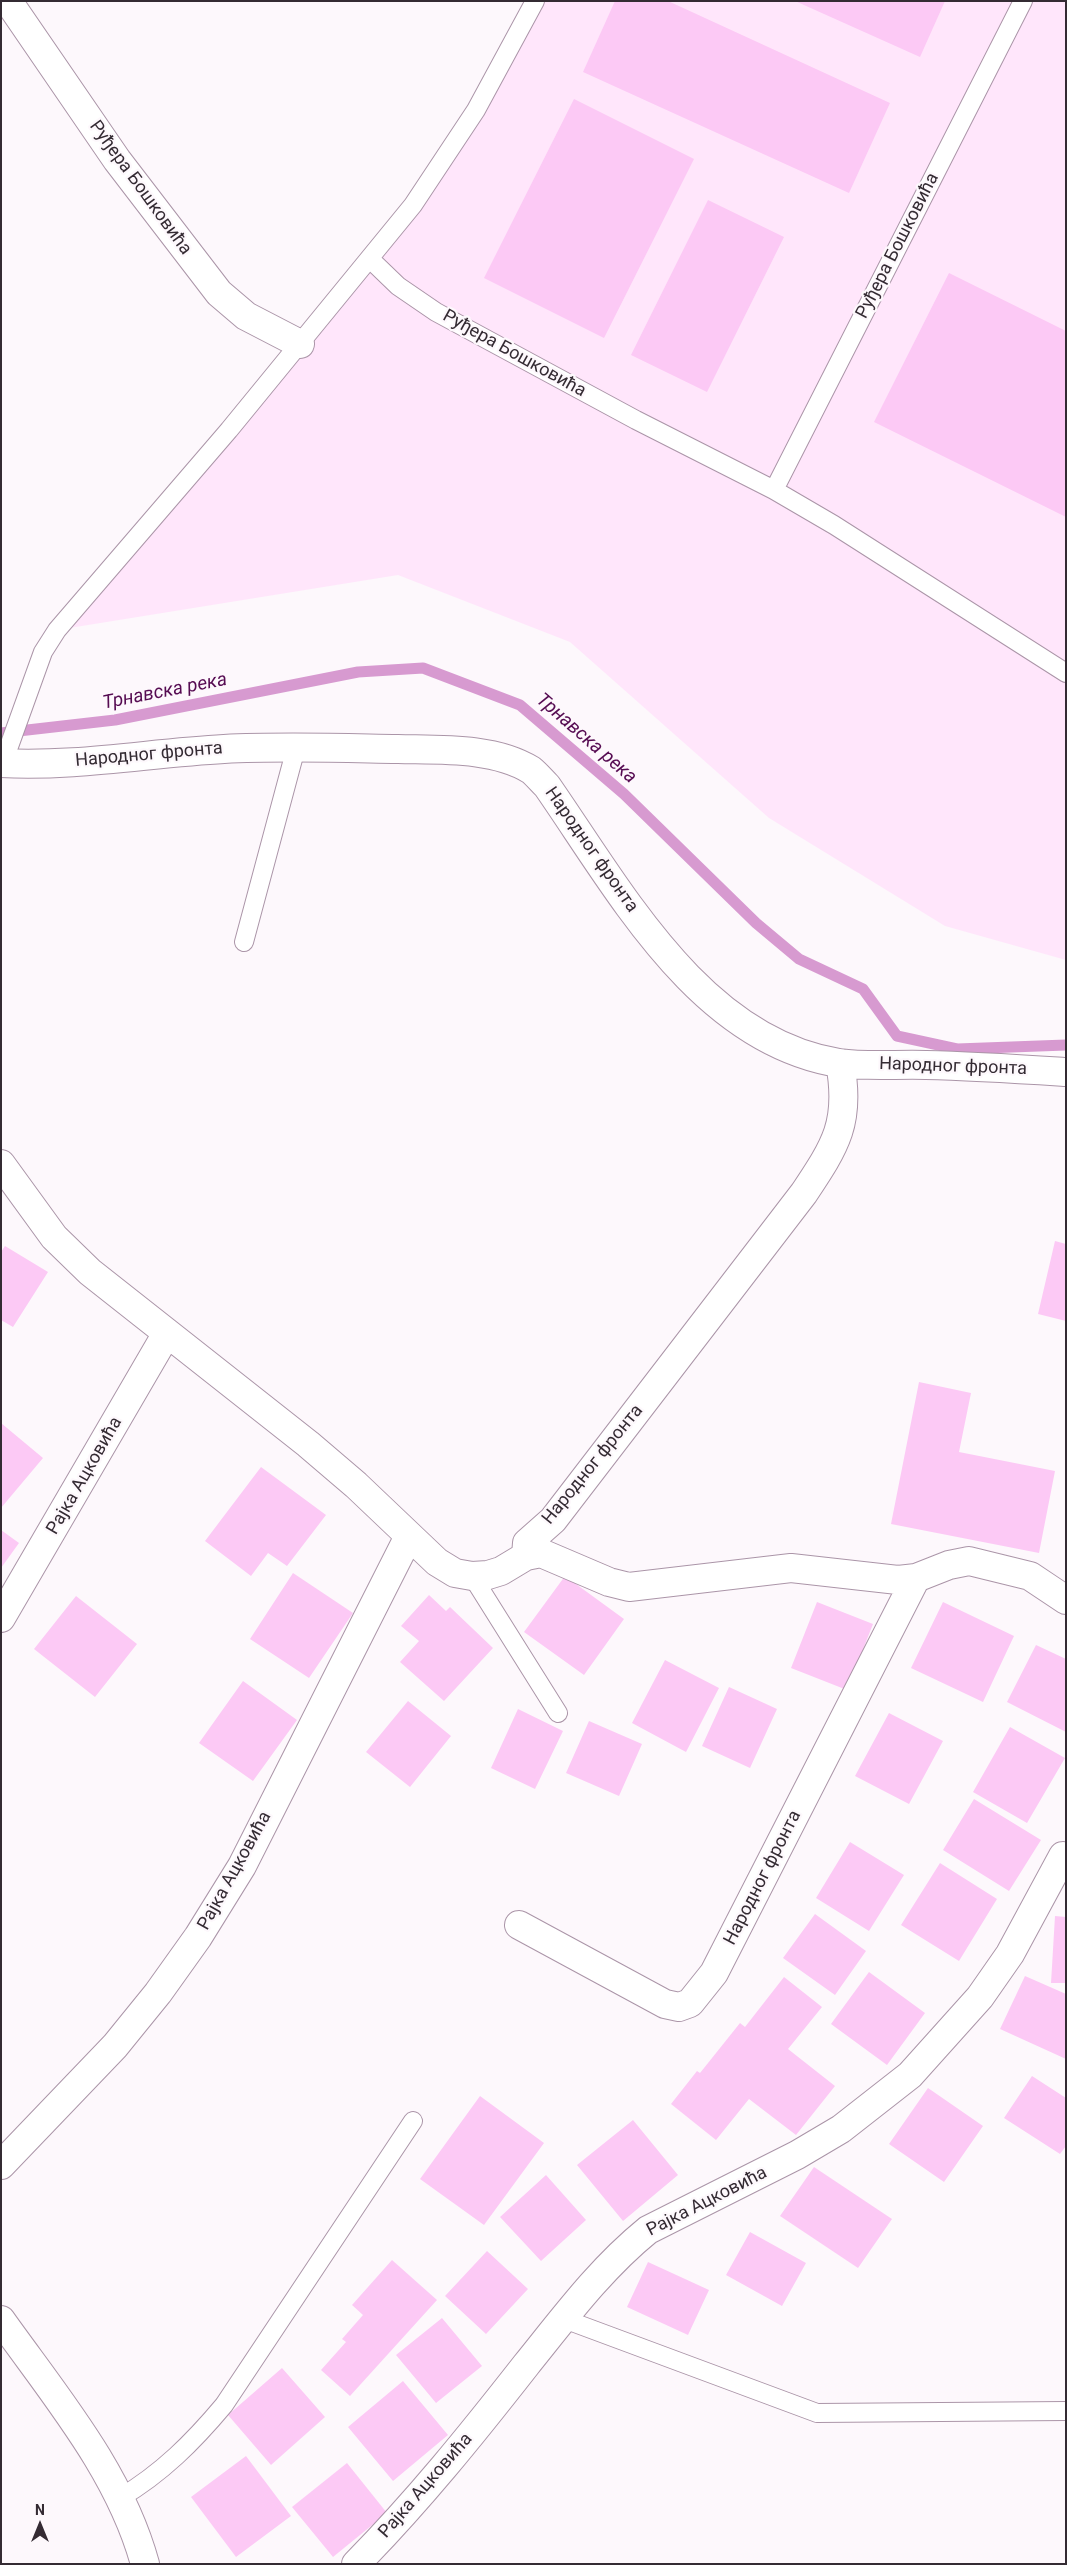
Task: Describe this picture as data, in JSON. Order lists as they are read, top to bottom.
{
  "streets": {
    "street": ["Руђера Бошковића", "Народног фронта", "Рајка Ацковића"]
  },
  "water": ["Трнавска река"],
  "north": "top"
}
